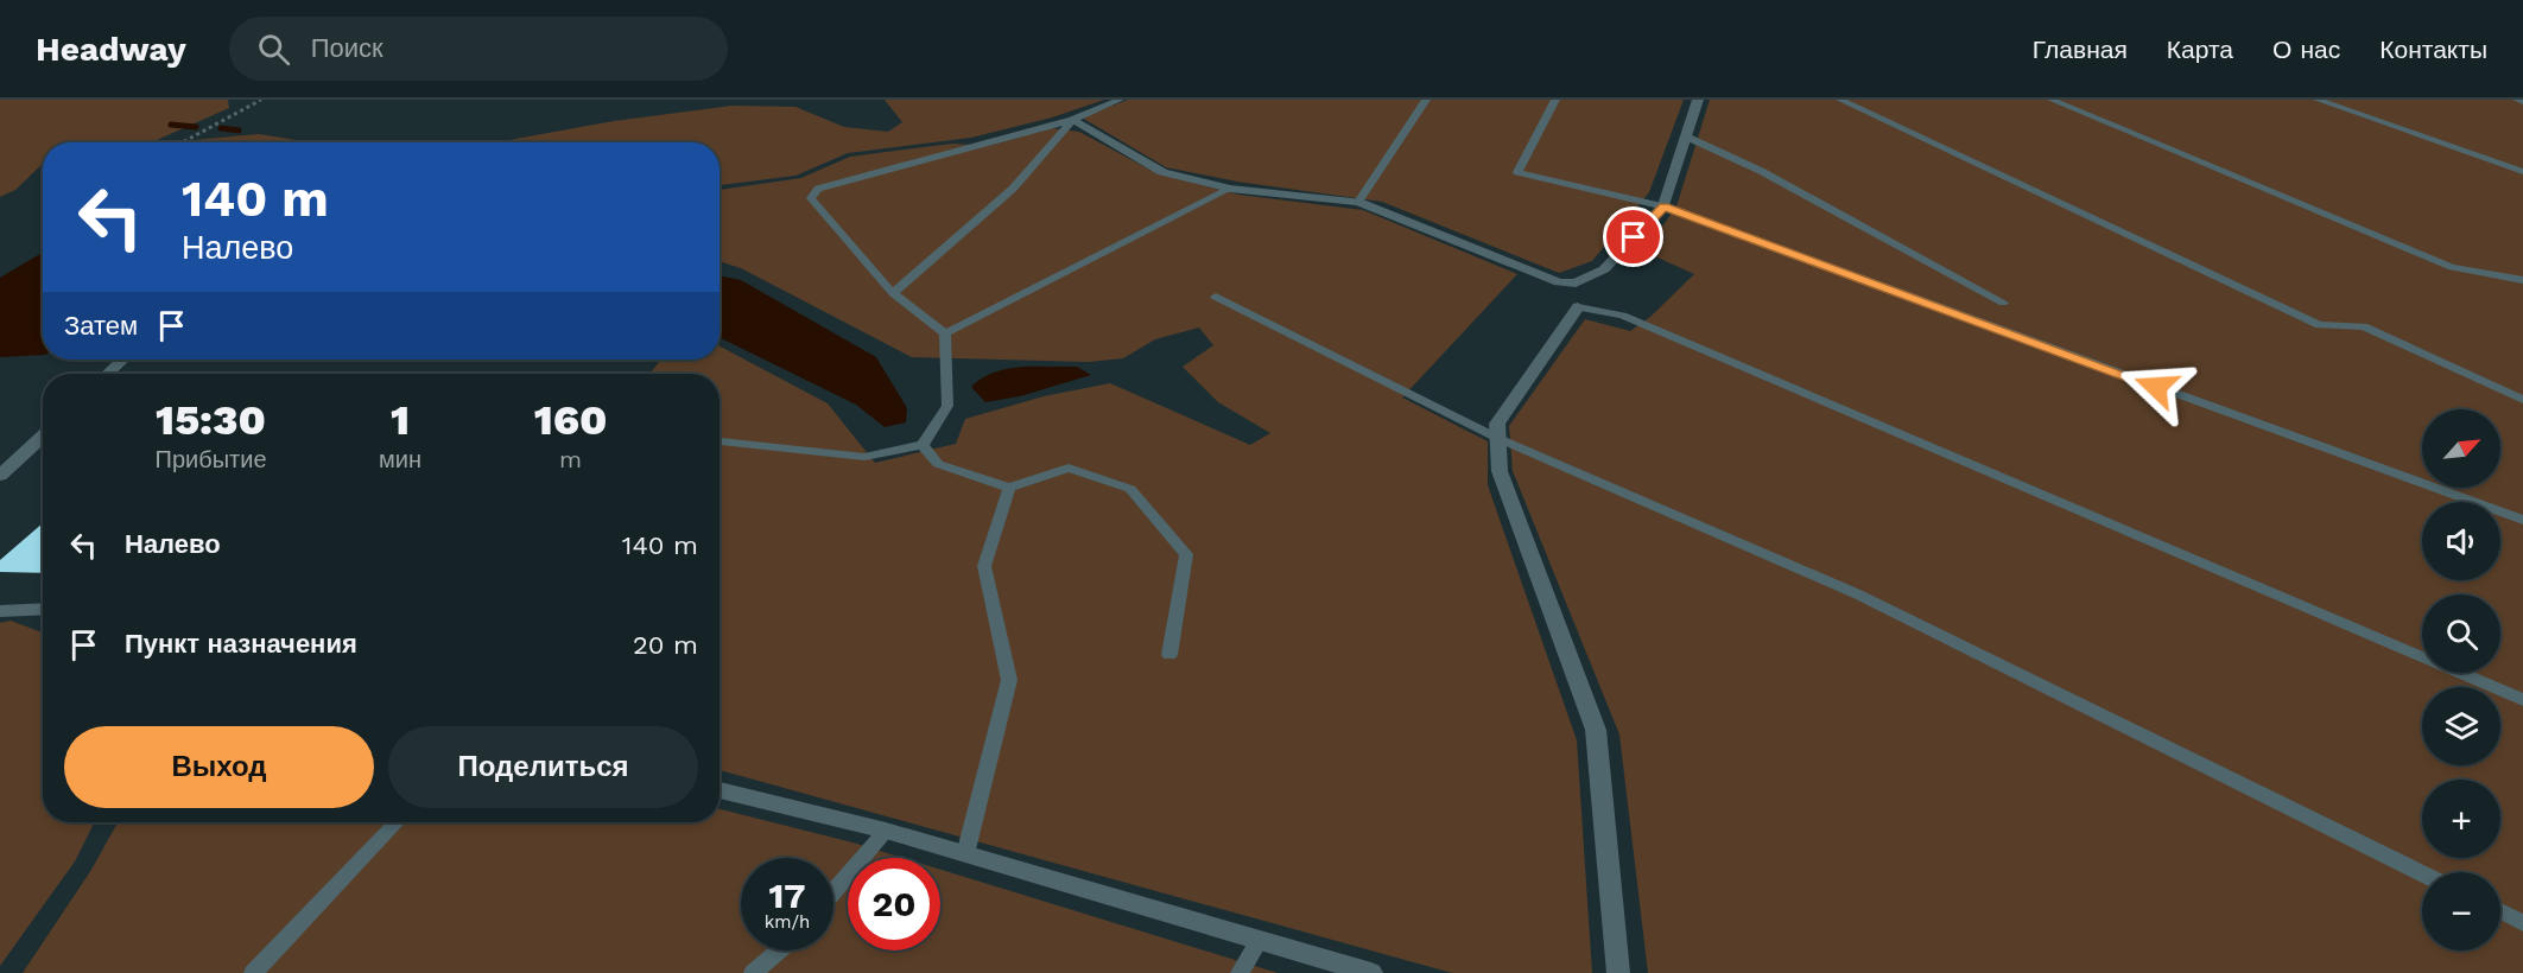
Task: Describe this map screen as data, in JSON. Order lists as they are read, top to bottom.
{
  "north": "top right",
  "page": {
    "header": "Headway",
    "search": "Поиск",
    "nav": [
      "Главная",
      "Карта",
      "О нас",
      "Контакты"
    ],
    "turn": ["140 m", "Налево"],
    "then": "Затем",
    "eta": [
      "15:30",
      "Прибытие",
      "1",
      "мин",
      "160",
      "m"
    ],
    "map_buttons": ["+", "−"],
    "list": [
      {
        "name": "Налево",
        "value": "140 m"
      },
      {
        "name": "Пункт назначения",
        "value": "20 m"
      }
    ],
    "buttons": ["Выход", "Поделиться"],
    "speed": "17 km/h",
    "limit": "20"
  }
}
